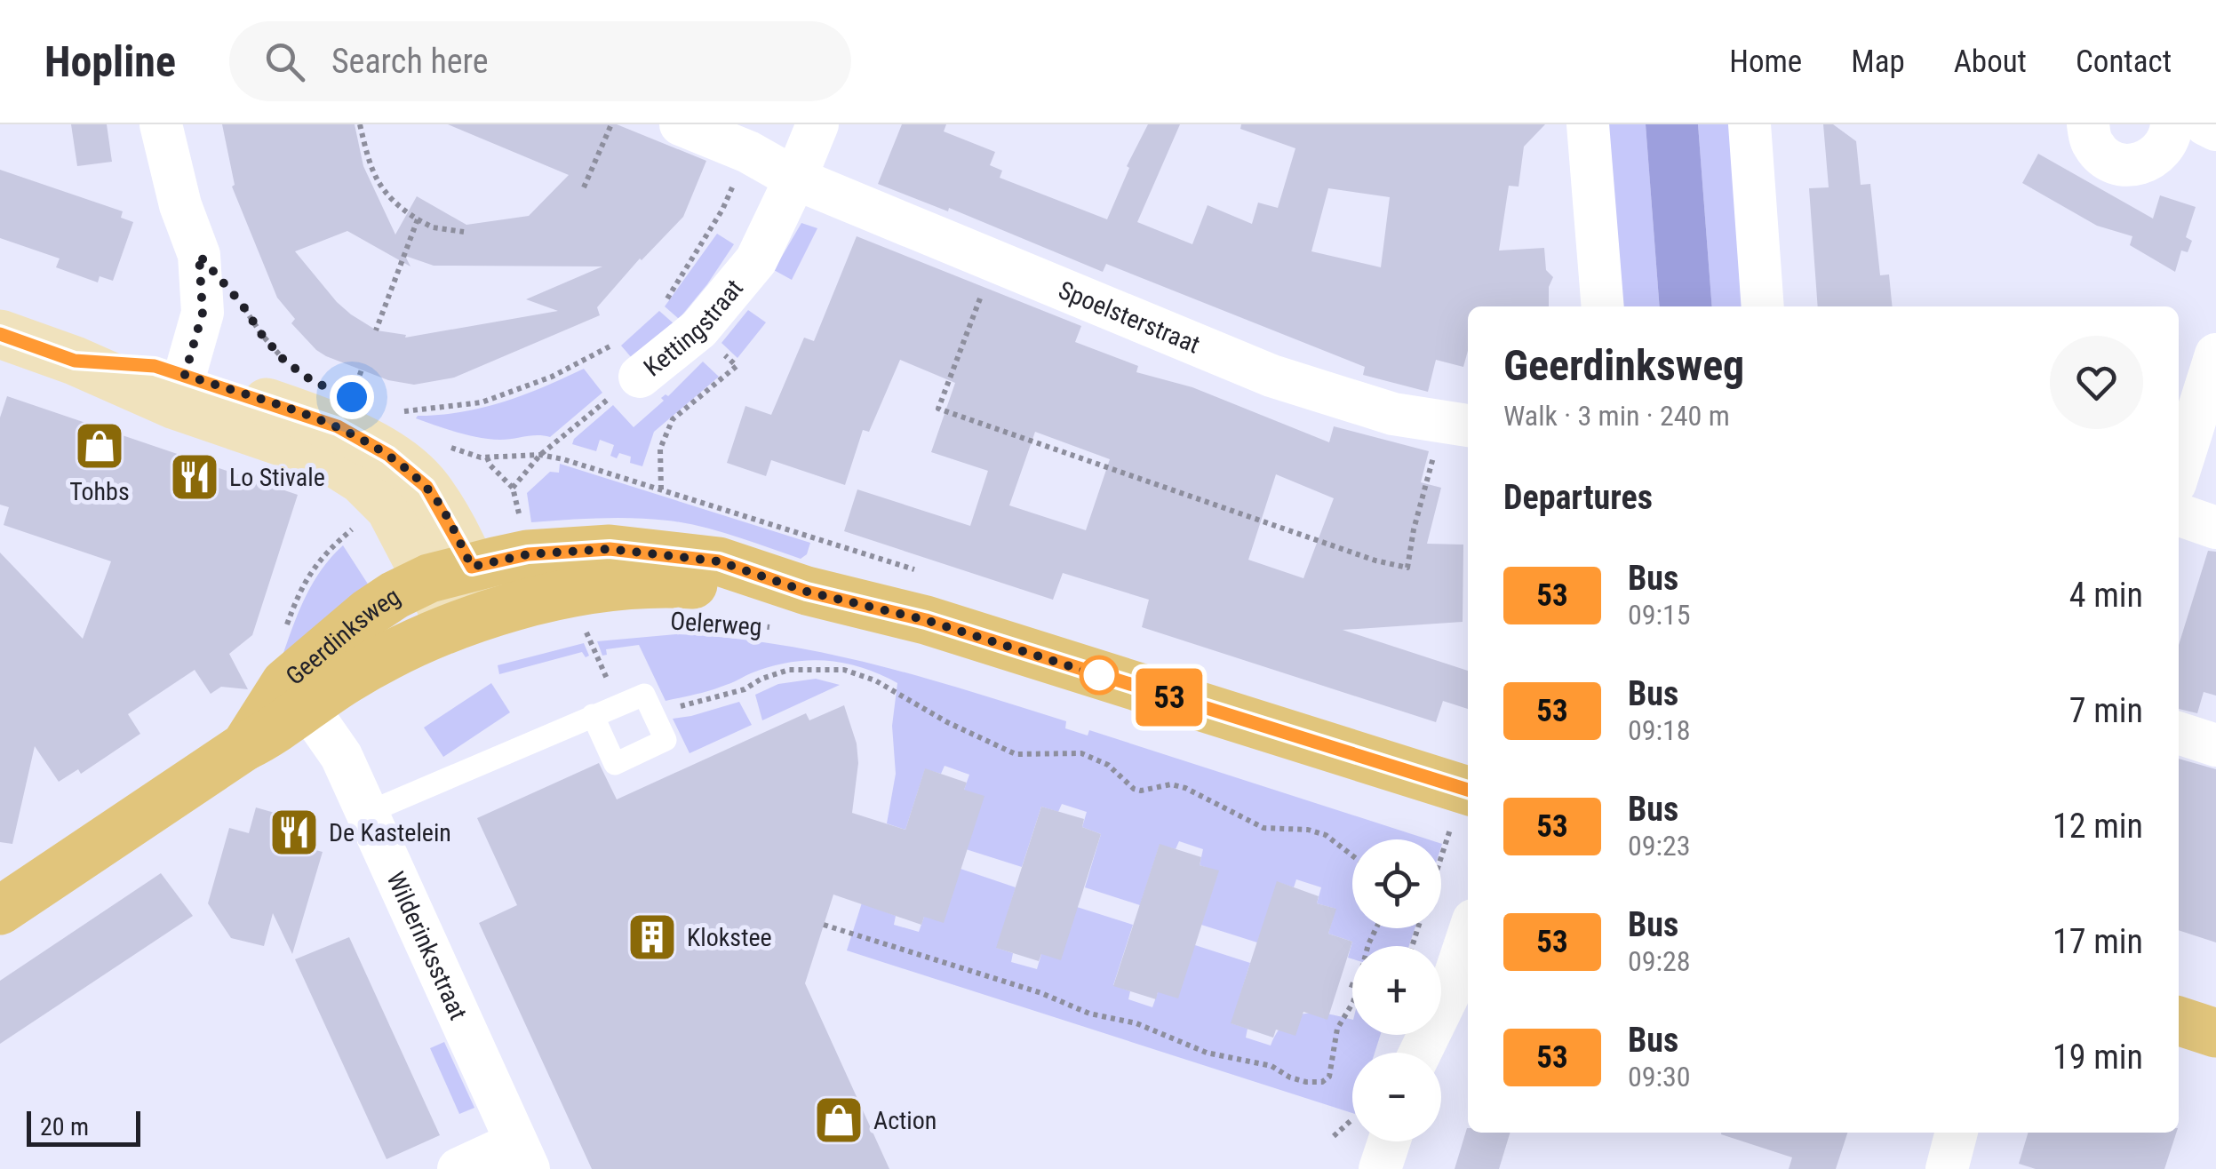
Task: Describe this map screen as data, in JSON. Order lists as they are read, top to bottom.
{
  "streets": {
    "main road": ["Oelerweg", "Geerdinksweg"],
    "street": ["Spoelsterstraat", "Kettingstraat", "Wilderinksstraat"]
  },
  "crossings": [
    ["Spoelsterstraat", "Kettingstraat"],
    ["Oelerweg", "Geerdinksweg"],
    ["Geerdinksweg", "Wilderinksstraat"]
  ],
  "places": {
    "shop": ["Tohbs", "Action"],
    "restaurant": ["Lo Stivale", "De Kastelein"],
    "building": ["Klokstee"]
  },
  "lines": ["bus line 53"],
  "scale_bar": "20 m",
  "page": {
    "header": "Hopline",
    "search": "Search here",
    "nav": [
      "Home",
      "Map",
      "About",
      "Contact"
    ],
    "on_map": "53",
    "heading": [
      ["Geerdinksweg", "Walk · 3 min · 240 m"],
      "Departures"
    ],
    "list": [
      {
        "mark": "53",
        "name": "Bus",
        "note": "09:15",
        "value": "4 min"
      },
      {
        "mark": "53",
        "name": "Bus",
        "note": "09:18",
        "value": "7 min"
      },
      {
        "mark": "53",
        "name": "Bus",
        "note": "09:23",
        "value": "12 min"
      },
      {
        "mark": "53",
        "name": "Bus",
        "note": "09:28",
        "value": "17 min"
      },
      {
        "mark": "53",
        "name": "Bus",
        "note": "09:30",
        "value": "19 min"
      }
    ],
    "map_buttons": ["+", "−"],
    "scale": "20 m"
  }
}
